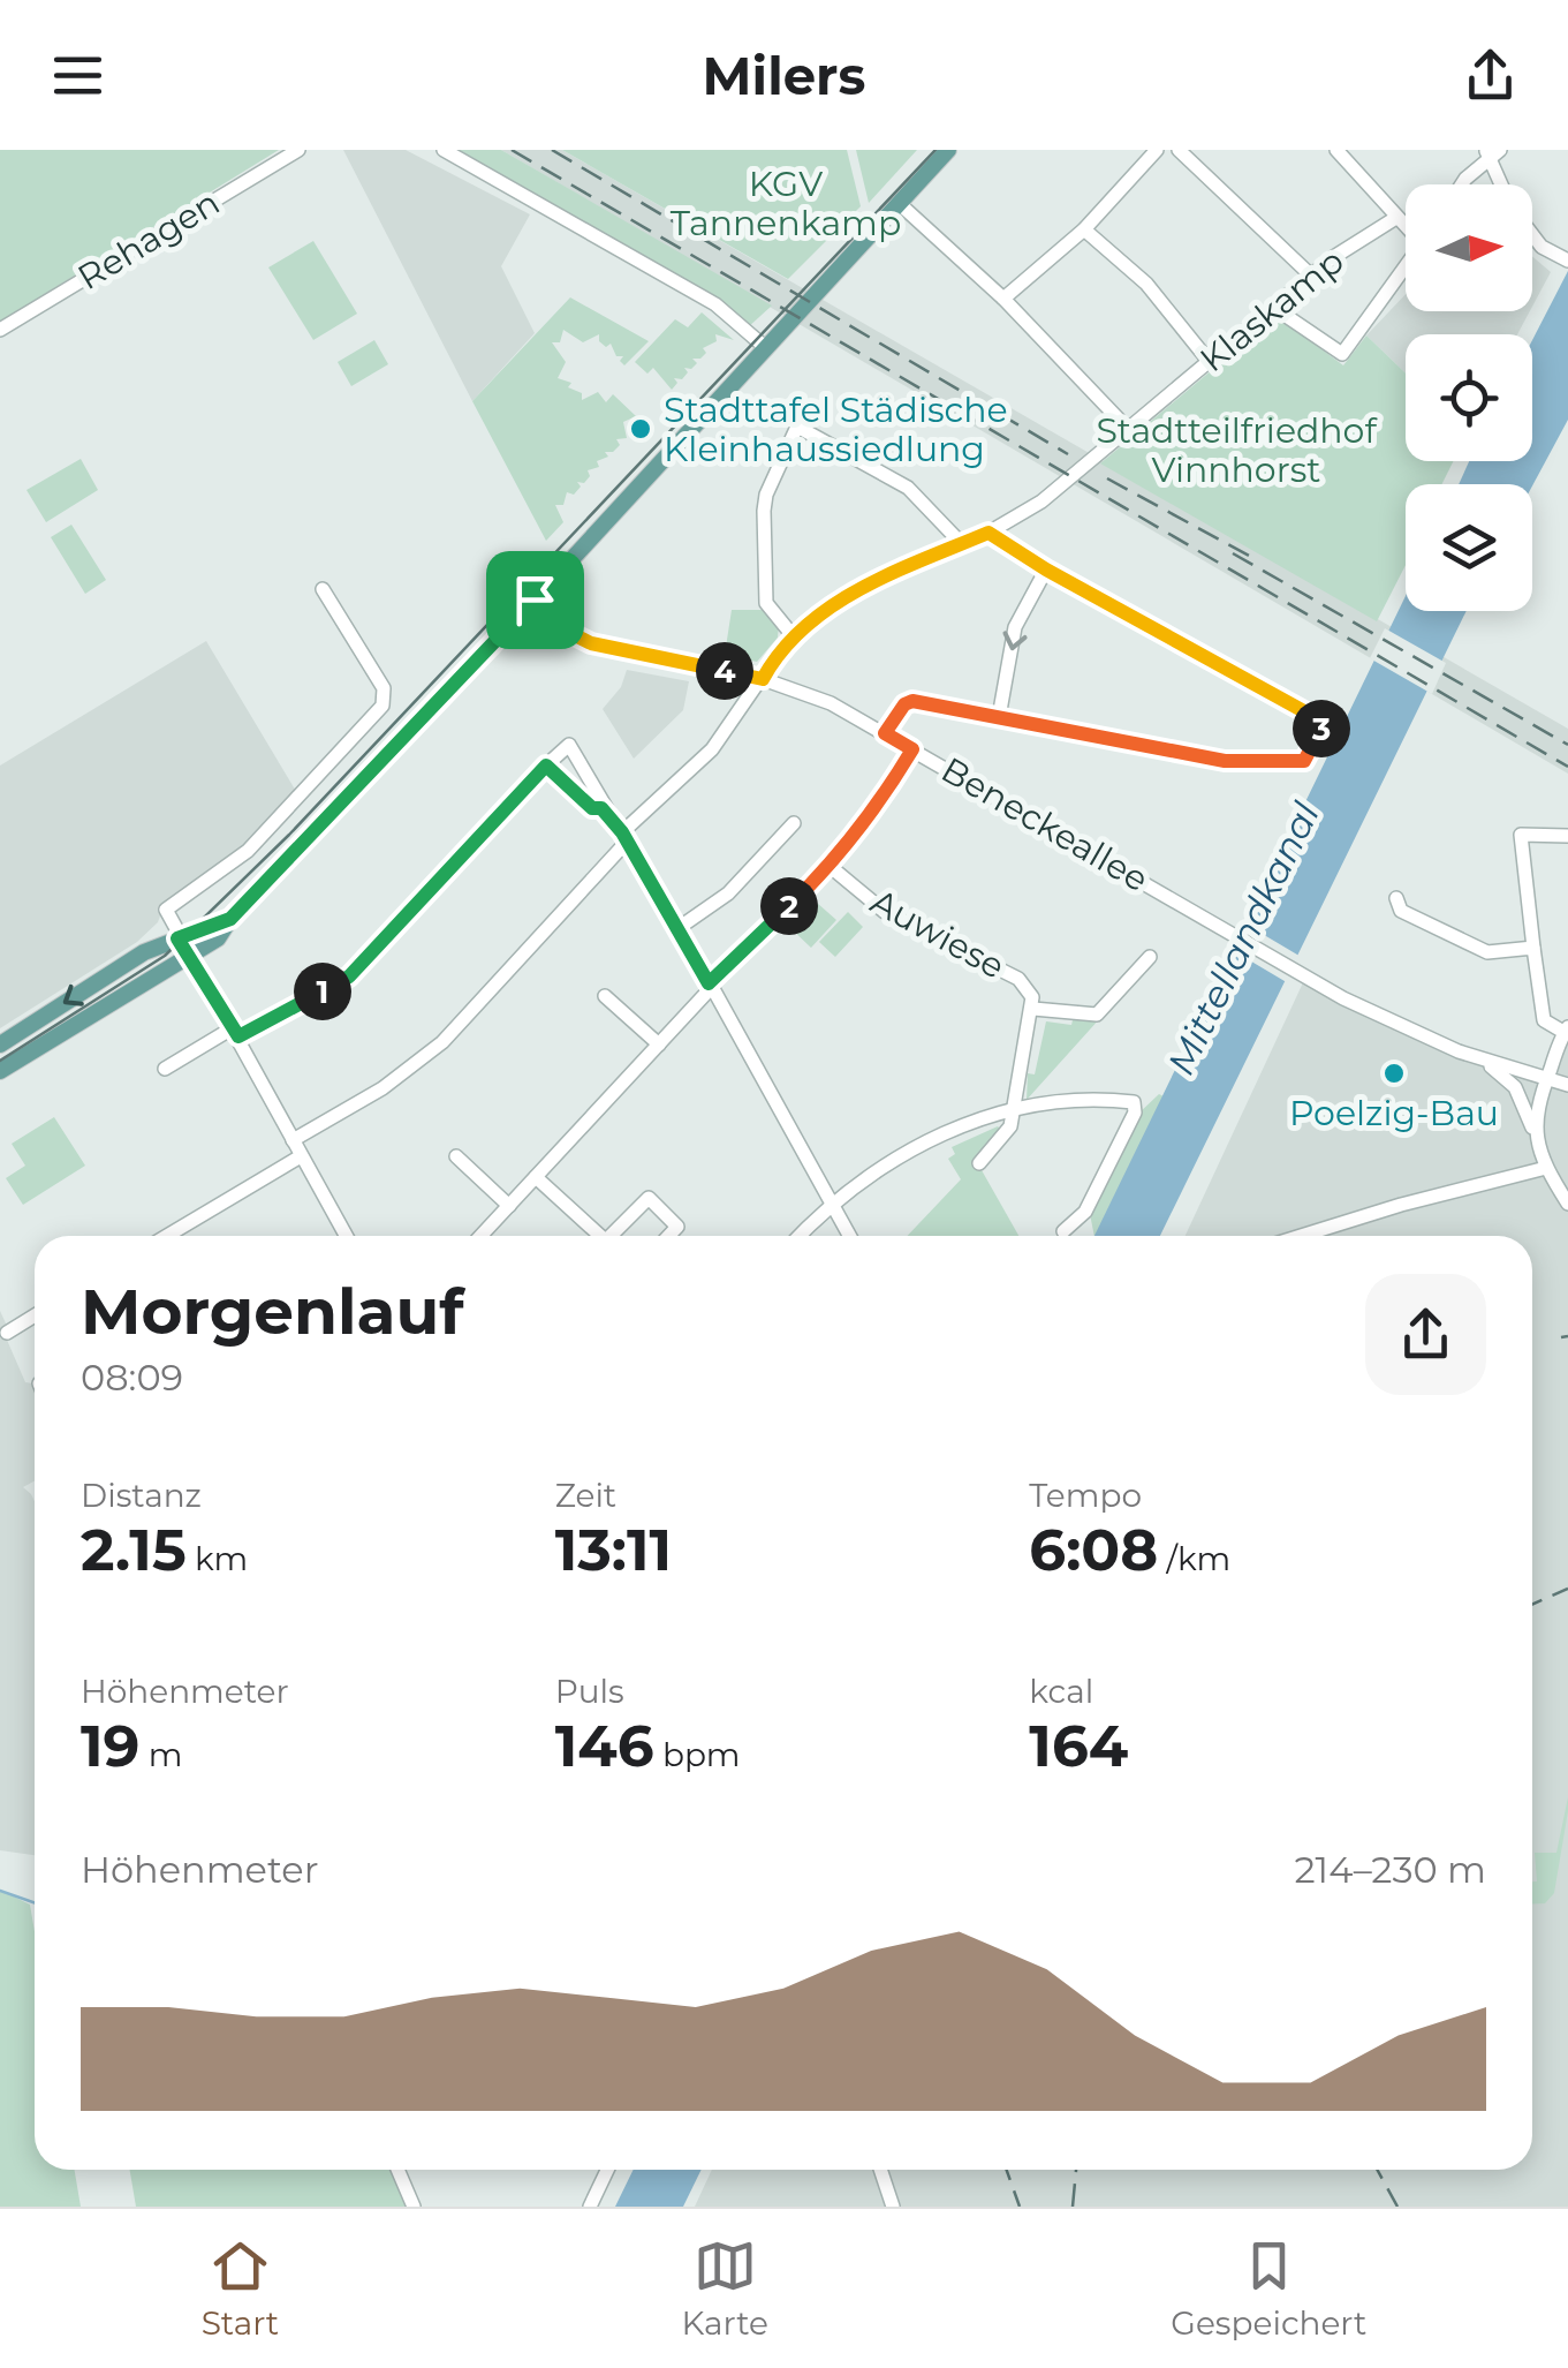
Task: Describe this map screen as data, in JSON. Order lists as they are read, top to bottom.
{
  "streets": {
    "street": [
      "Rehagen",
      "Klaskamp",
      "Beneckeallee",
      "Auwiese"
    ]
  },
  "crossings": [
    ["Klaskamp", "Beneckeallee"]
  ],
  "water": ["Mittellandkanal"],
  "parks": ["KGV Tannenkamp", "Stadtteilfriedhof Vinnhorst"],
  "places": ["Stadttafel Städische Kleinhaussiedlung", "Poelzig-Bau"],
  "north": "right",
  "page": {
    "header": "Milers",
    "pins": [
      "4",
      "3",
      "2",
      "1"
    ],
    "heading": ["Morgenlauf", "08:09"],
    "stats": [
      ["Distanz", "2.15 km"],
      ["Zeit", "13:11"],
      ["Tempo", "6:08 /km"],
      ["Höhenmeter", "19 m"],
      ["Puls", "146 bpm"],
      ["kcal", "164"]
    ],
    "chart": ["Höhenmeter", "214–230 m"],
    "tabs": ["Start", "Karte", "Gespeichert"]
  }
}
